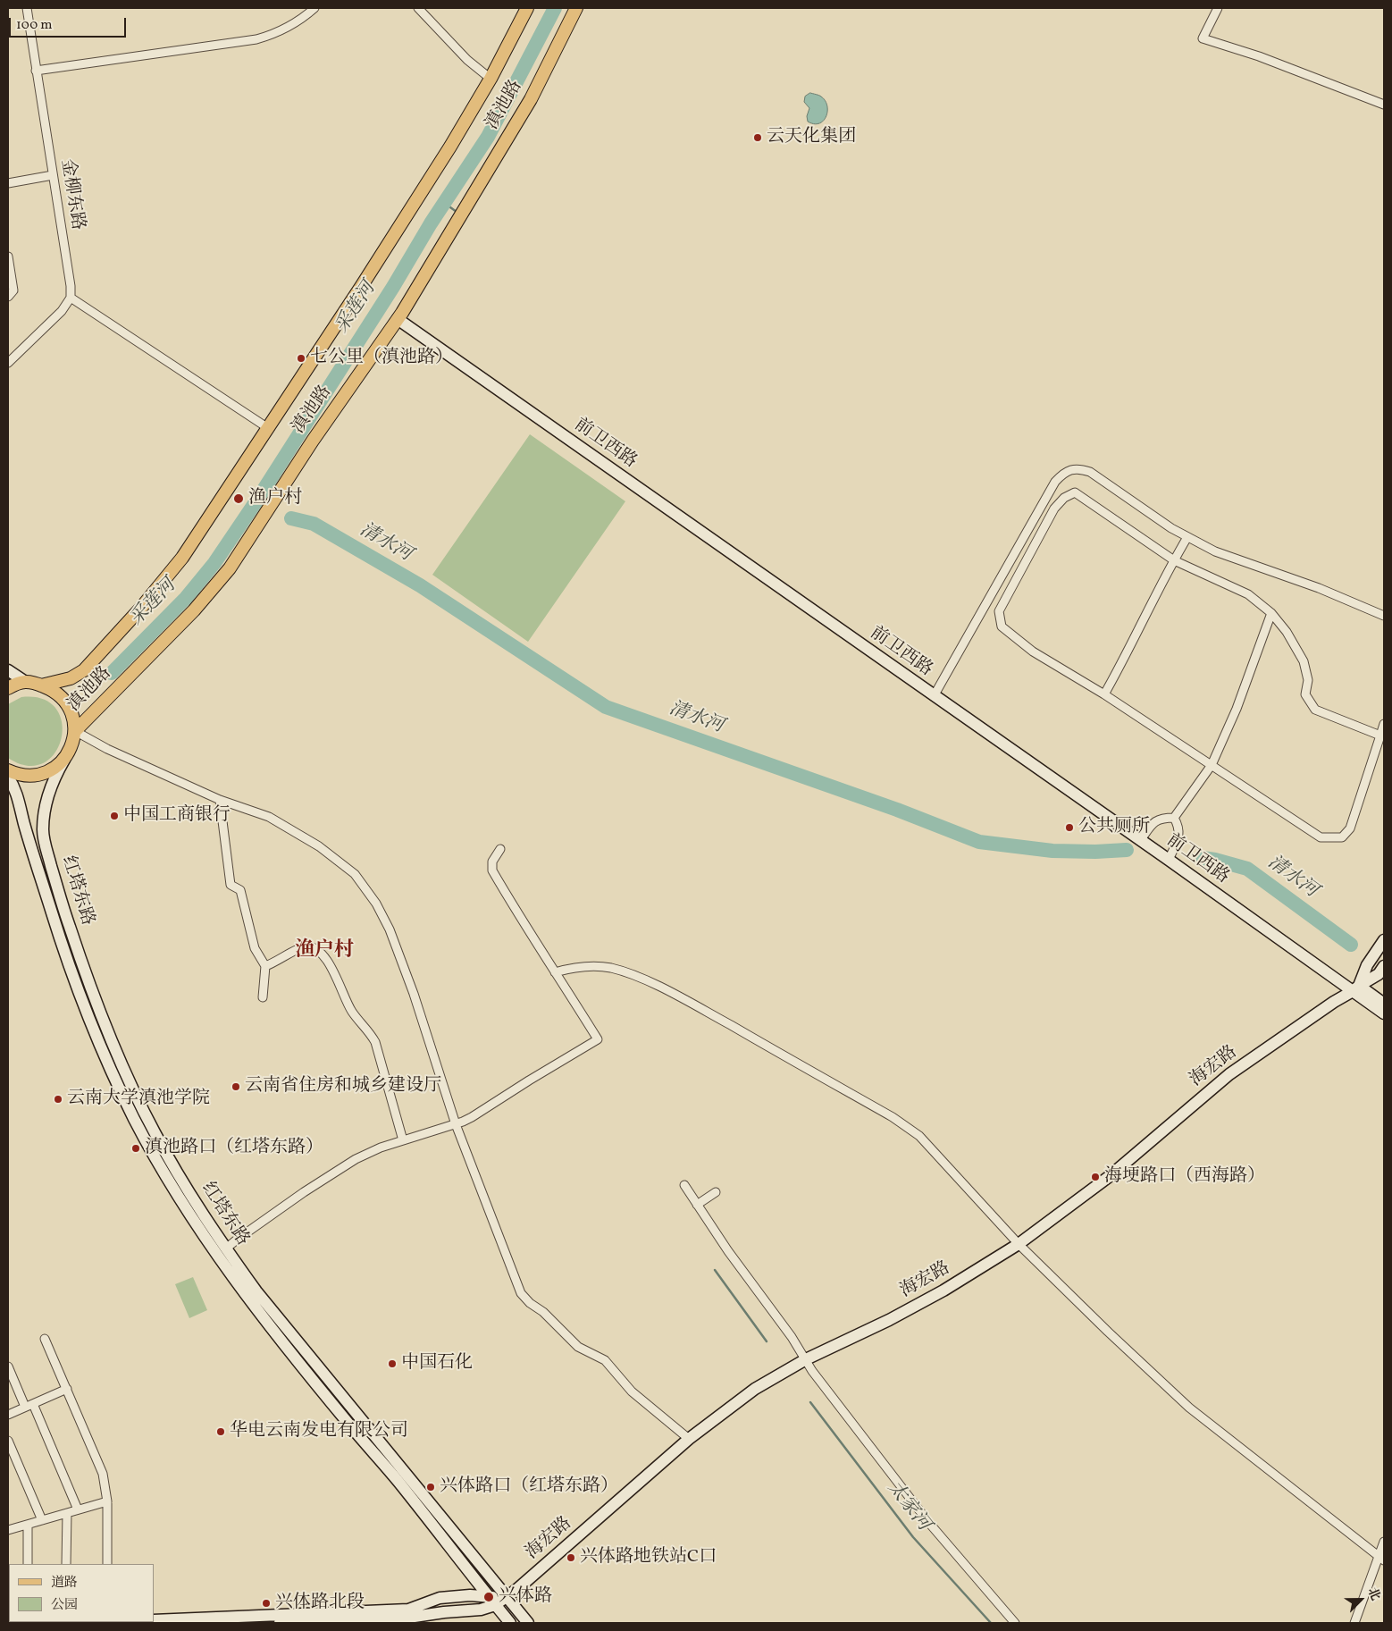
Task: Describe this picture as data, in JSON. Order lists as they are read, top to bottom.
{
  "streets": {
    "main road": [
      "滇池路",
      "前卫西路",
      "红塔东路",
      "海宏路"
    ],
    "street": ["金柳东路"]
  },
  "crossings": [
    ["滇池路", "前卫西路"],
    ["前卫西路", "海宏路"],
    ["红塔东路", "海宏路"]
  ],
  "districts": ["渔户村"],
  "water": ["采莲河", "清水河", "太家河"],
  "places": [
    "云天化集团",
    "七公里（滇池路）",
    "渔户村",
    "中国工商银行",
    "公共厕所",
    "云南省住房和城乡建设厅",
    "云南大学滇池学院",
    "滇池路口（红塔东路）",
    "海埂路口（西海路）",
    "中国石化",
    "华电云南发电有限公司",
    "兴体路口（红塔东路）",
    "兴体路地铁站C口",
    "兴体路",
    "兴体路北段"
  ],
  "legend": ["道路", "公园"],
  "scale_bar": "100 m",
  "north": "top right"
}
